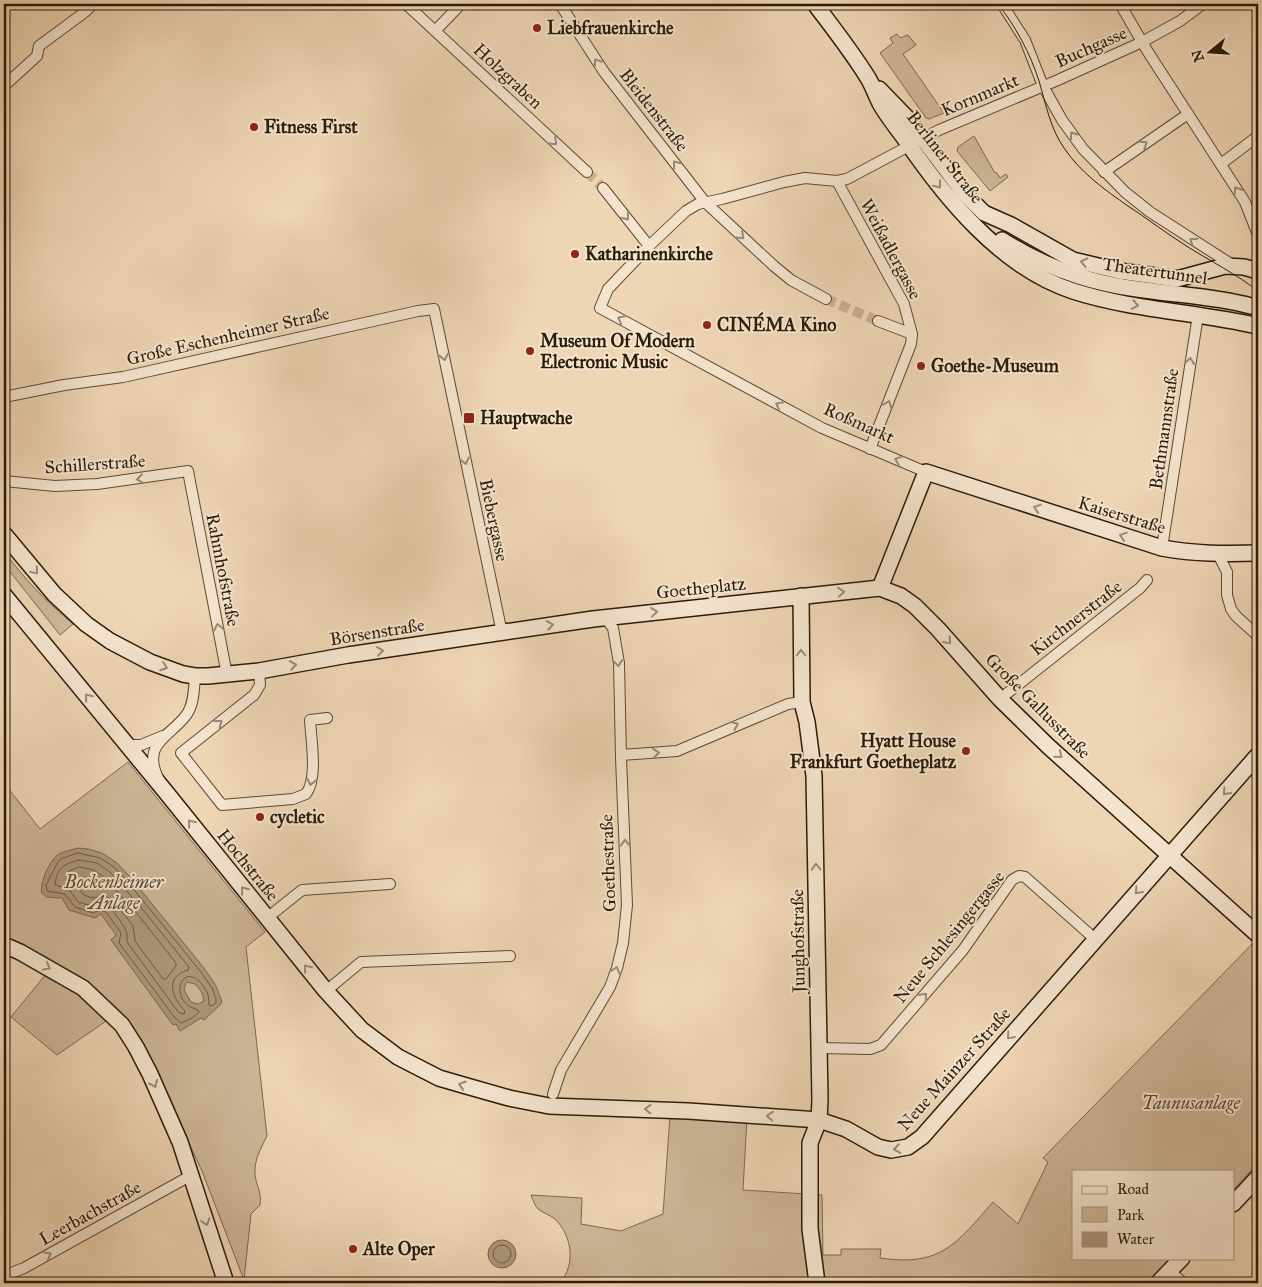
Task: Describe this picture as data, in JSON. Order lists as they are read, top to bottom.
{
  "streets": {
    "main road": [
      "Berliner Straße",
      "Theatertunnel",
      "Kaiserstraße",
      "Goetheplatz",
      "Börsenstraße",
      "Große Gallusstraße",
      "Hochstraße",
      "Junghofstraße",
      "Neue Mainzer Straße"
    ],
    "street": [
      "Buchgasse",
      "Holzgraben",
      "Kornmarkt",
      "Bleidenstraße",
      "Weißadlergasse",
      "Große Eschenheimer Straße",
      "Roßmarkt",
      "Bethmannstraße",
      "Schillerstraße",
      "Biebergasse",
      "Rahmhofstraße",
      "Kirchnerstraße",
      "Goethestraße",
      "Neue Schlesingergasse",
      "Leerbachstraße"
    ]
  },
  "crossings": [
    ["Buchgasse", "Kornmarkt"],
    ["Kornmarkt", "Bleidenstraße"],
    ["Kornmarkt", "Berliner Straße"],
    ["Kornmarkt", "Weißadlergasse"],
    ["Kornmarkt", "Roßmarkt"],
    ["Berliner Straße", "Theatertunnel"],
    ["Berliner Straße", "Bethmannstraße"],
    ["Große Eschenheimer Straße", "Biebergasse"],
    ["Roßmarkt", "Kaiserstraße"],
    ["Bethmannstraße", "Kaiserstraße"],
    ["Schillerstraße", "Rahmhofstraße"],
    ["Biebergasse", "Goetheplatz"],
    ["Biebergasse", "Börsenstraße"],
    ["Rahmhofstraße", "Börsenstraße"],
    ["Goetheplatz", "Börsenstraße"],
    ["Goetheplatz", "Goethestraße"],
    ["Goetheplatz", "Junghofstraße"],
    ["Kirchnerstraße", "Große Gallusstraße"],
    ["Große Gallusstraße", "Neue Mainzer Straße"],
    ["Hochstraße", "Neue Mainzer Straße"],
    ["Neue Schlesingergasse", "Junghofstraße"],
    ["Neue Schlesingergasse", "Neue Mainzer Straße"],
    ["Junghofstraße", "Neue Mainzer Straße"]
  ],
  "one_way": [
    "Holzgraben",
    "Roßmarkt",
    "Bethmannstraße",
    "Schillerstraße",
    "Kaiserstraße",
    "Biebergasse",
    "Rahmhofstraße",
    "Goetheplatz",
    "Börsenstraße",
    "Große Gallusstraße",
    "Hochstraße",
    "Junghofstraße",
    "Neue Mainzer Straße",
    "Leerbachstraße"
  ],
  "parks": ["Bockenheimer Anlage", "Taunusanlage"],
  "places": {
    "other": [
      "Liebfrauenkirche",
      "Fitness First",
      "Katharinenkirche",
      "CINÉMA Kino",
      "Museum Of Modern Electronic Music",
      "Goethe-Museum",
      "Hyatt House Frankfurt Goetheplatz",
      "cycletic",
      "Alte Oper"
    ],
    "transit": ["Hauptwache"]
  },
  "legend": ["Road", "Park", "Water"],
  "north": "left"
}
